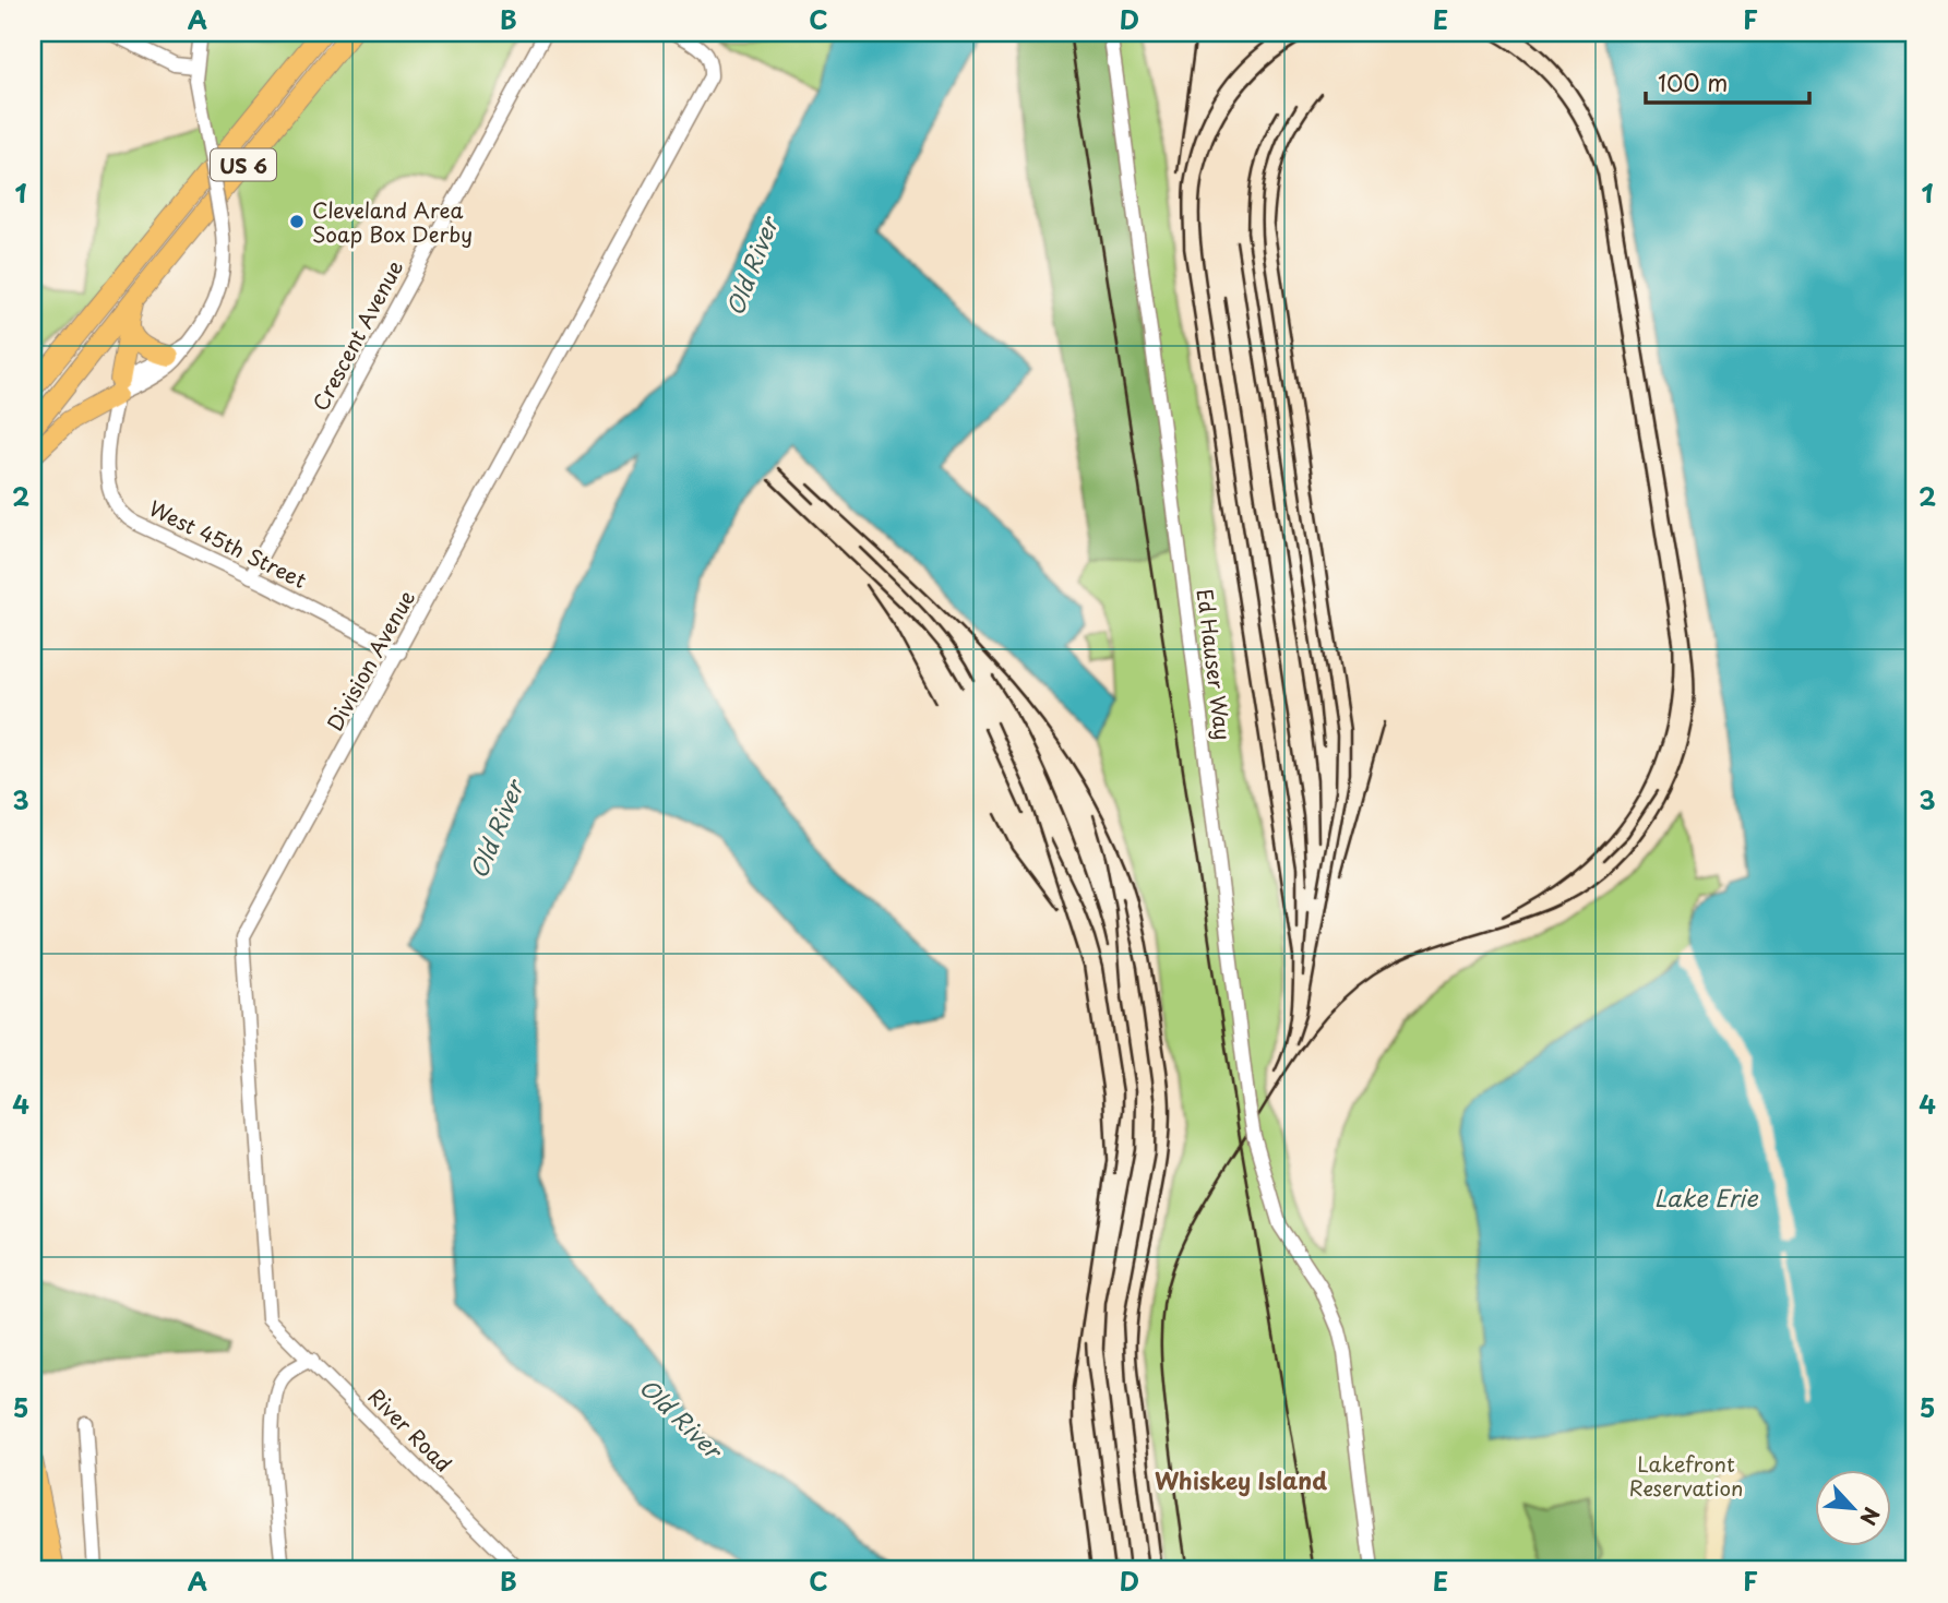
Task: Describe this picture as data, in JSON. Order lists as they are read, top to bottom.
{
  "streets": {
    "highway": ["US 6"],
    "street": [
      "Crescent Avenue",
      "West 45th Street",
      "Division Avenue",
      "Ed Hauser Way",
      "River Road"
    ]
  },
  "crossings": [
    ["Crescent Avenue", "West 45th Street"],
    ["West 45th Street", "Division Avenue"],
    ["Division Avenue", "River Road"]
  ],
  "districts": ["Whiskey Island"],
  "water": ["Old River", "Lake Erie"],
  "parks": ["Lakefront Reservation"],
  "places": ["Cleveland Area Soap Box Derby"],
  "scale_bar": "100 m",
  "north": "bottom right",
  "grid": {
    "columns": [
      "A",
      "B",
      "C",
      "D",
      "E",
      "F"
    ],
    "rows": [
      "1",
      "2",
      "3",
      "4",
      "5"
    ]
  }
}
